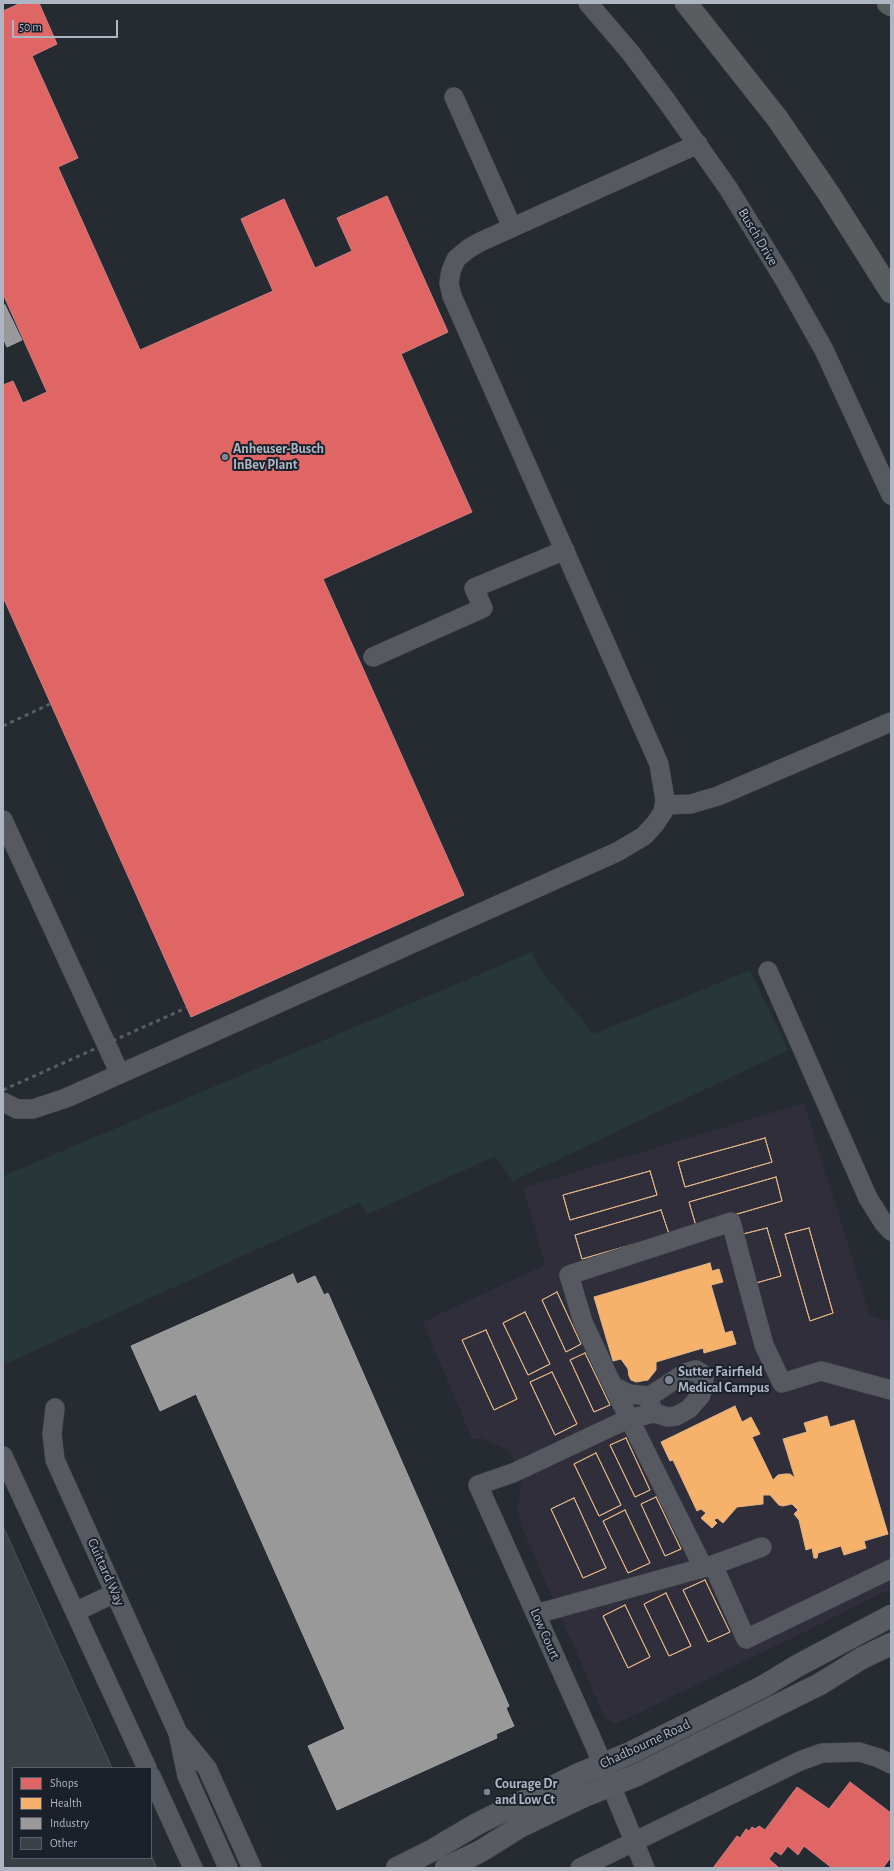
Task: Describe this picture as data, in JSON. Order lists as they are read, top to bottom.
{
  "streets": {
    "main road": ["Chadbourne Road"],
    "street": ["Busch Drive", "Guittard Way", "Low Court"]
  },
  "crossings": [
    ["Low Court", "Chadbourne Road"]
  ],
  "places": ["Anheuser-Busch InBev Plant", "Sutter Fairfield Medical Campus", "Courage Dr and Low Ct"],
  "legend": [
    "Shops",
    "Health",
    "Industry",
    "Other"
  ],
  "scale_bar": "50 m"
}
